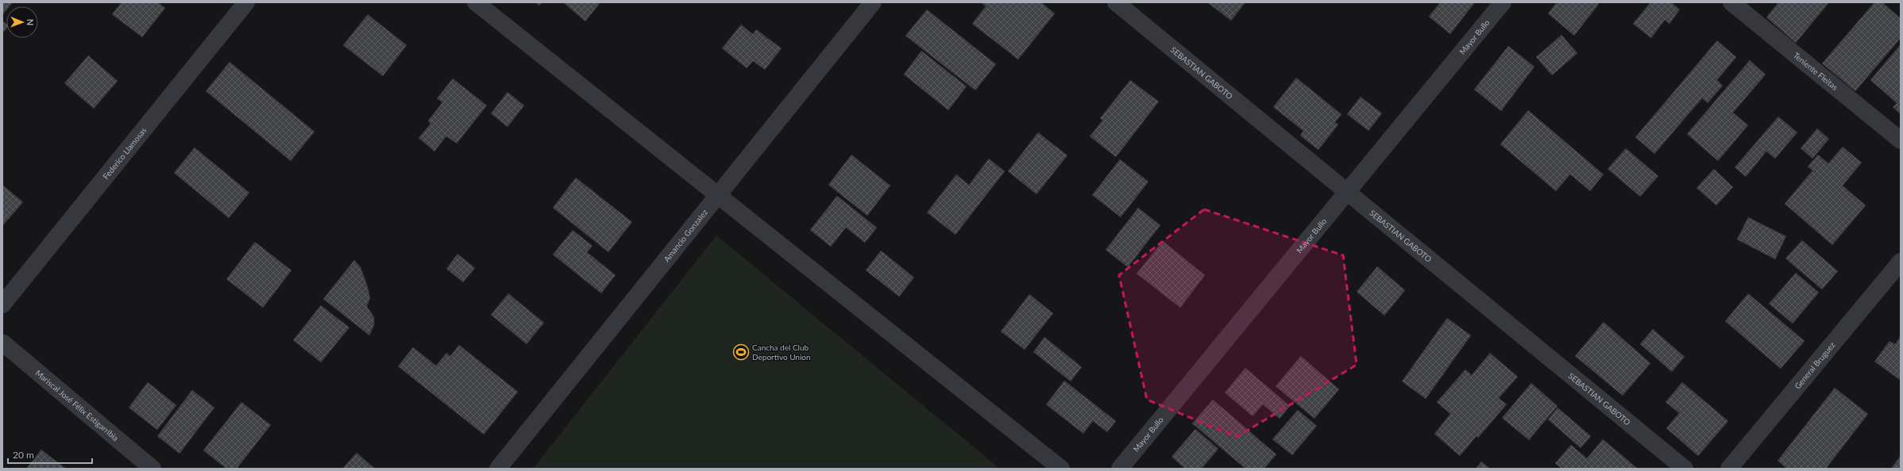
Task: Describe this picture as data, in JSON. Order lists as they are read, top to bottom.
{
  "streets": {
    "street": [
      "Mayor Bullo",
      "Teniente Fleitas",
      "SEBASTIAN GABOTO",
      "Federico Llamosas",
      "Amancio Gonzalez",
      "General Bruguez",
      "Mariscal José Félix Estigarribia"
    ]
  },
  "crossings": [
    ["Mayor Bullo", "SEBASTIAN GABOTO"]
  ],
  "places": {
    "sports": ["Cancha del Club Deportivo Union"]
  },
  "scale_bar": "20 m",
  "north": "right"
}
